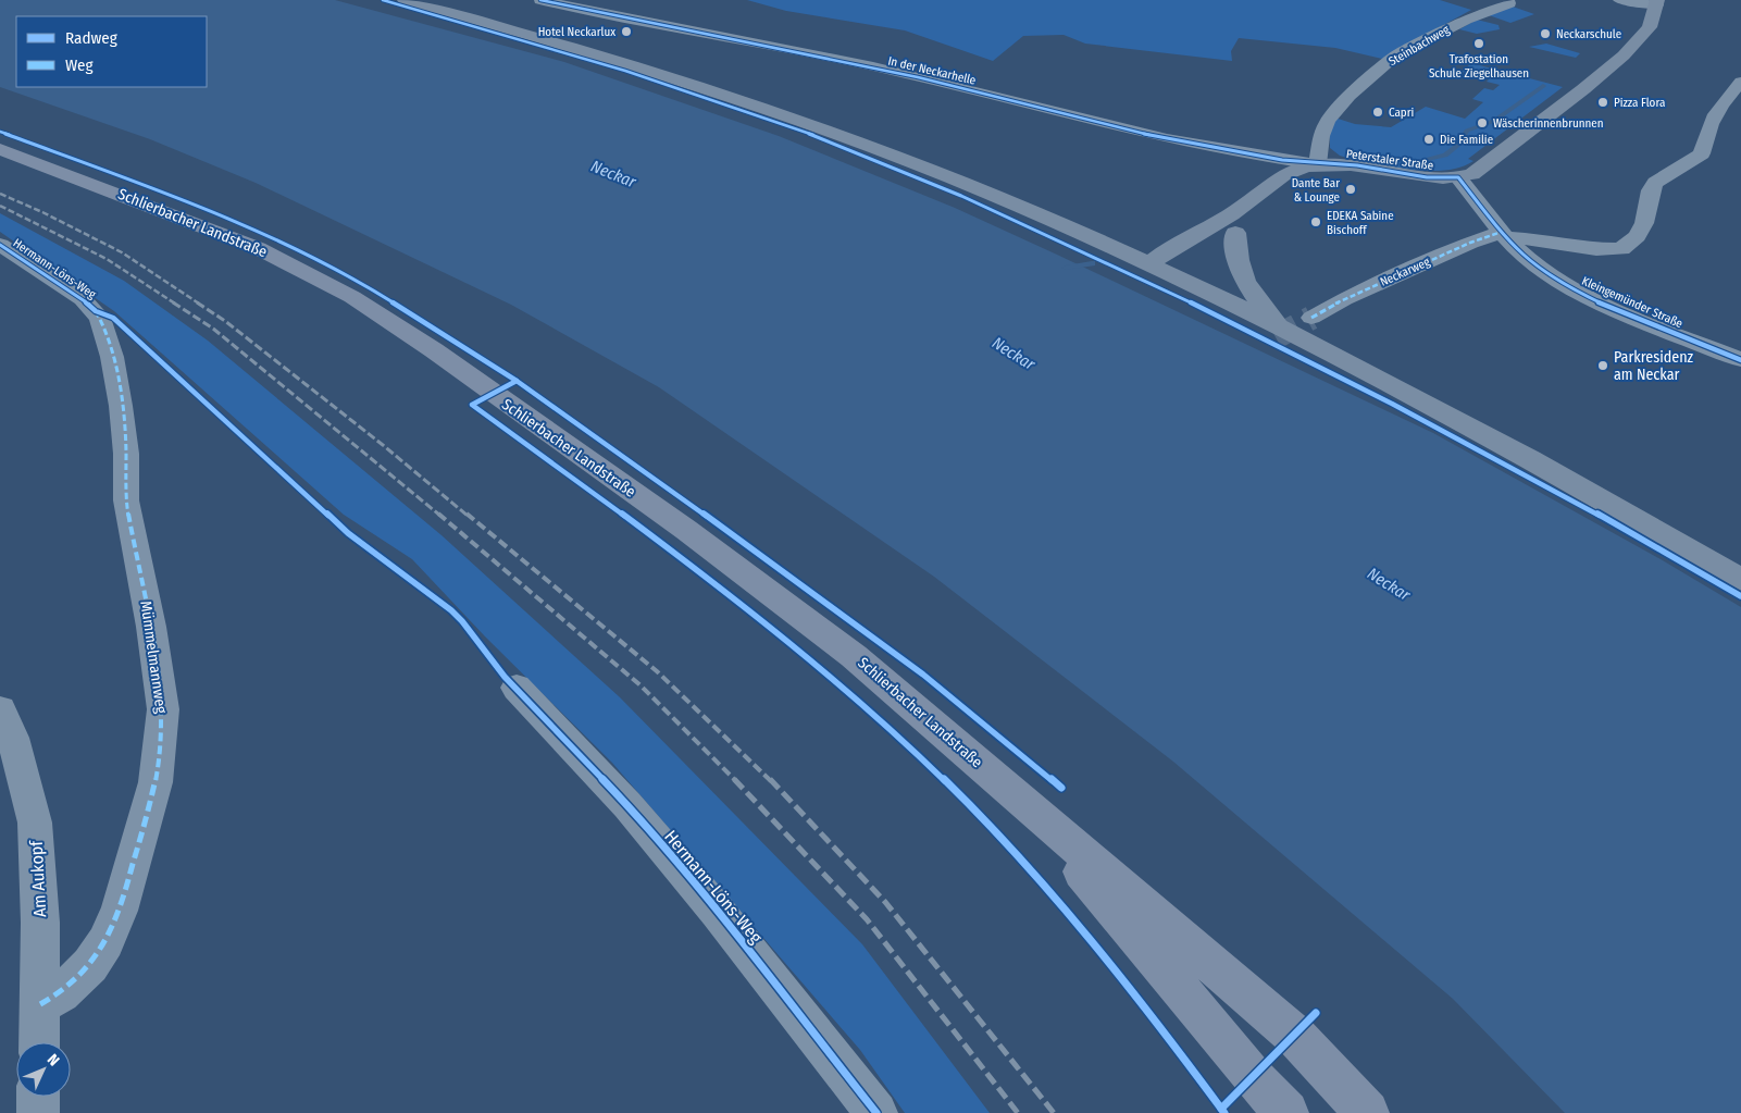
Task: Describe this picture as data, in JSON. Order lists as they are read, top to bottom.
{
  "streets": {
    "main road": ["Peterstaler Straße", "Schlierbacher Landstraße"],
    "street": [
      "Steinbachweg",
      "In der Neckarhelle",
      "Hermann-Löns-Weg",
      "Neckarweg",
      "Kleingemünder Straße",
      "Mümmelmannweg",
      "Am Aukopf"
    ]
  },
  "crossings": [
    ["Steinbachweg", "In der Neckarhelle"],
    ["Steinbachweg", "Peterstaler Straße"],
    ["In der Neckarhelle", "Peterstaler Straße"],
    ["Peterstaler Straße", "Kleingemünder Straße"],
    ["Hermann-Löns-Weg", "Mümmelmannweg"],
    ["Neckarweg", "Kleingemünder Straße"],
    ["Mümmelmannweg", "Am Aukopf"]
  ],
  "water": ["Neckar"],
  "places": [
    "Hotel Neckarlux",
    "Neckarschule",
    "Trafostation Schule Ziegelhausen",
    "Pizza Flora",
    "Capri",
    "Wäscherinnenbrunnen",
    "Die Familie",
    "Dante Bar & Lounge",
    "EDEKA Sabine Bischoff",
    "Parkresidenz am Neckar"
  ],
  "legend": ["Radweg", "Weg"],
  "north": "top right"
}
